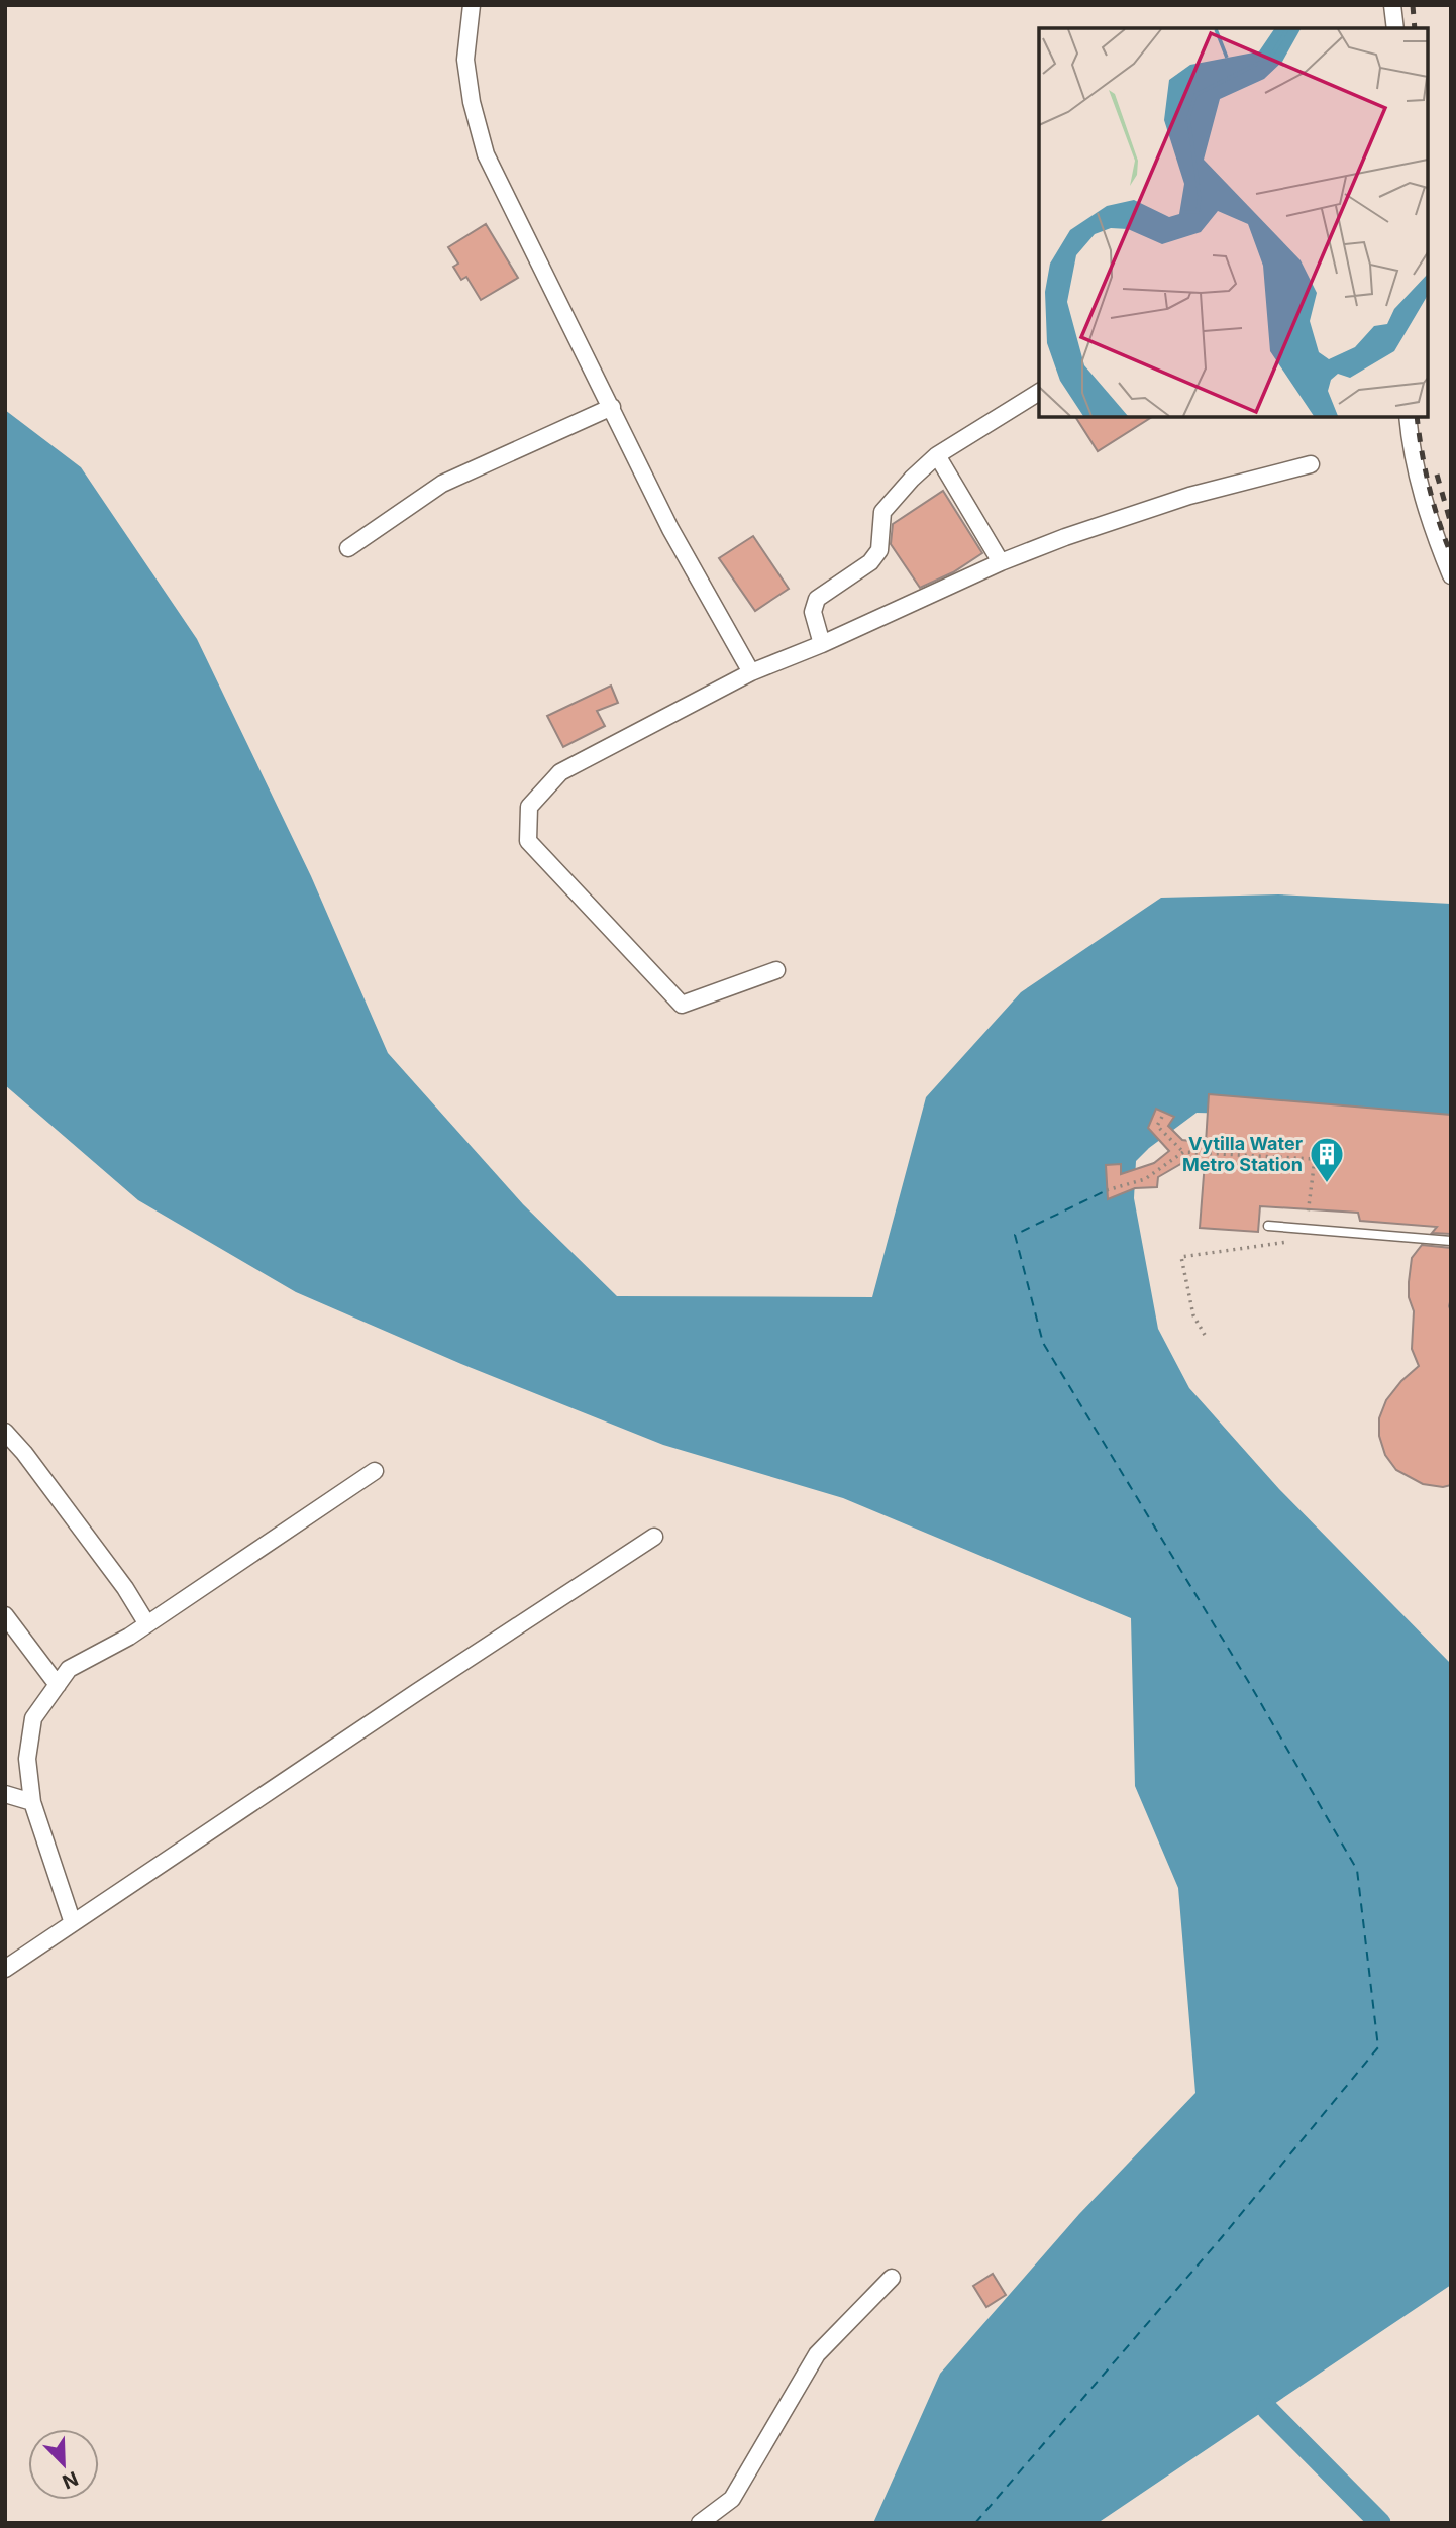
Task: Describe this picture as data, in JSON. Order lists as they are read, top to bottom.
{
  "places": {
    "building": ["Vytilla Water Metro Station"]
  },
  "north": "bottom right"
}
